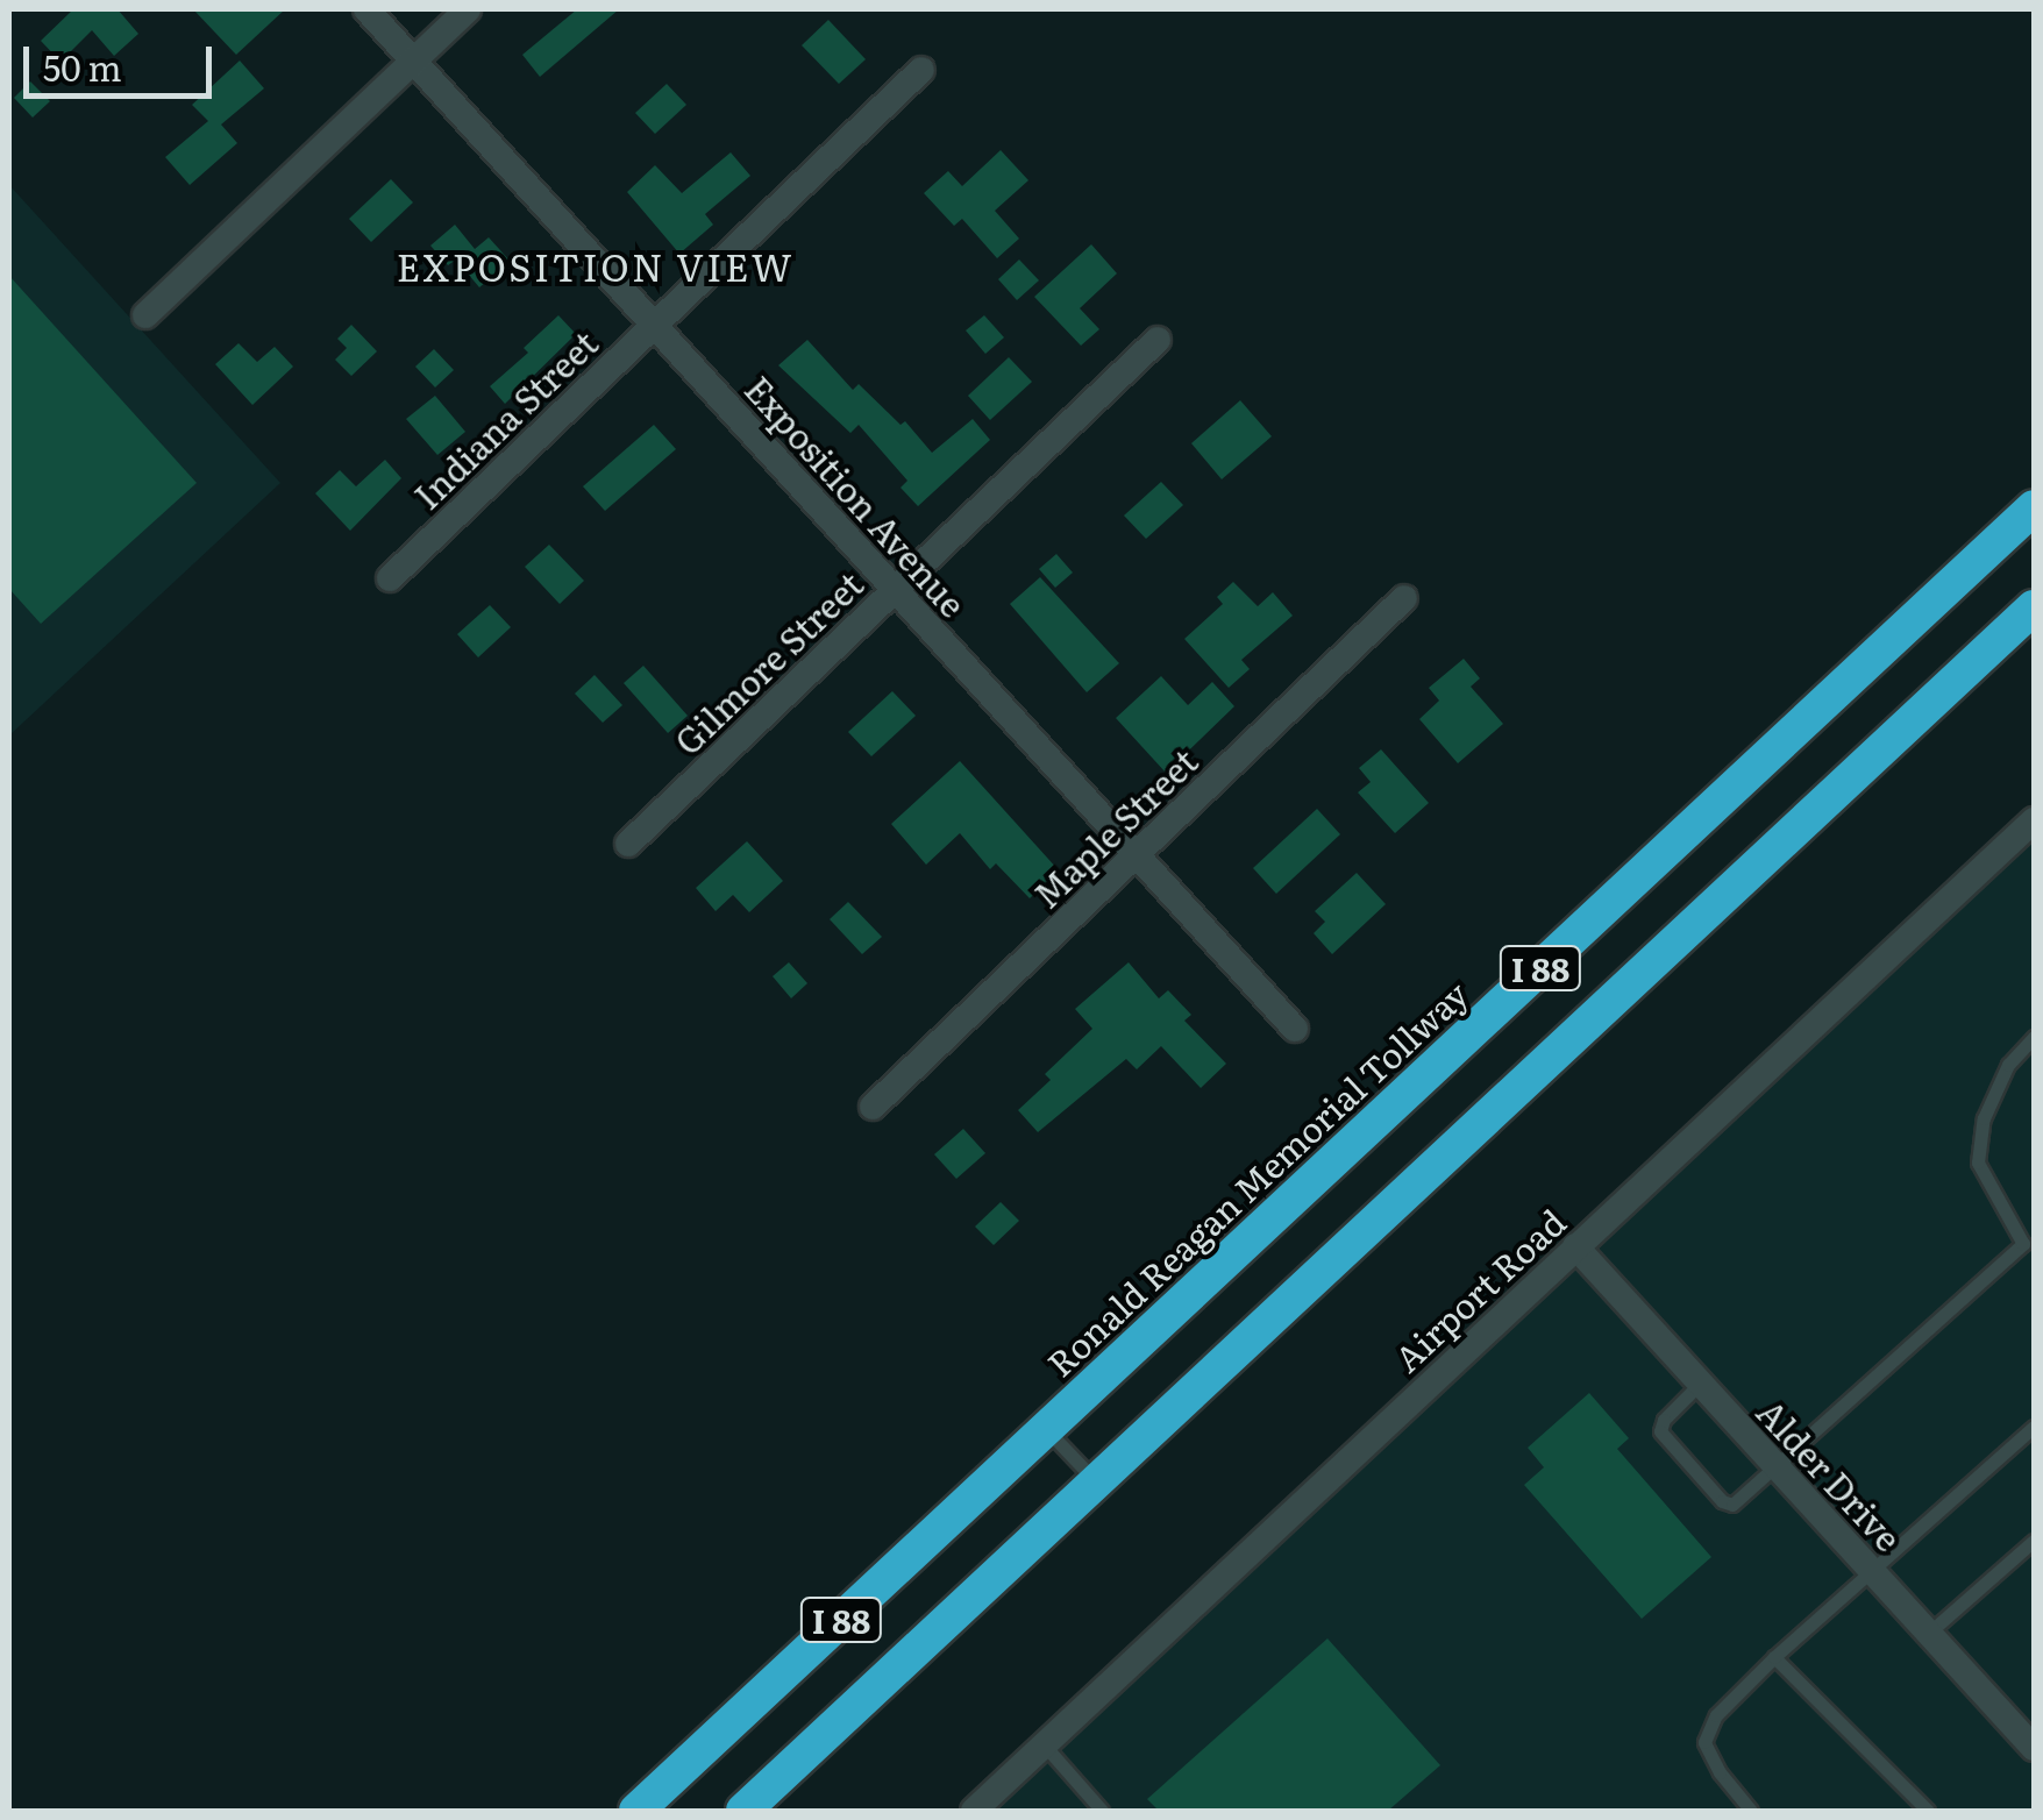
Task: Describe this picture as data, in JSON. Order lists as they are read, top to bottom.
{
  "streets": {
    "highway": ["I 88", "Ronald Reagan Memorial Tollway"],
    "street": [
      "Indiana Street",
      "Exposition Avenue",
      "Gilmore Street",
      "Maple Street",
      "Airport Road",
      "Alder Drive"
    ]
  },
  "crossings": [
    ["Indiana Street", "Exposition Avenue"],
    ["Exposition Avenue", "Gilmore Street"],
    ["Exposition Avenue", "Maple Street"],
    ["Airport Road", "Alder Drive"]
  ],
  "districts": ["EXPOSITION VIEW"],
  "scale_bar": "50 m"
}
